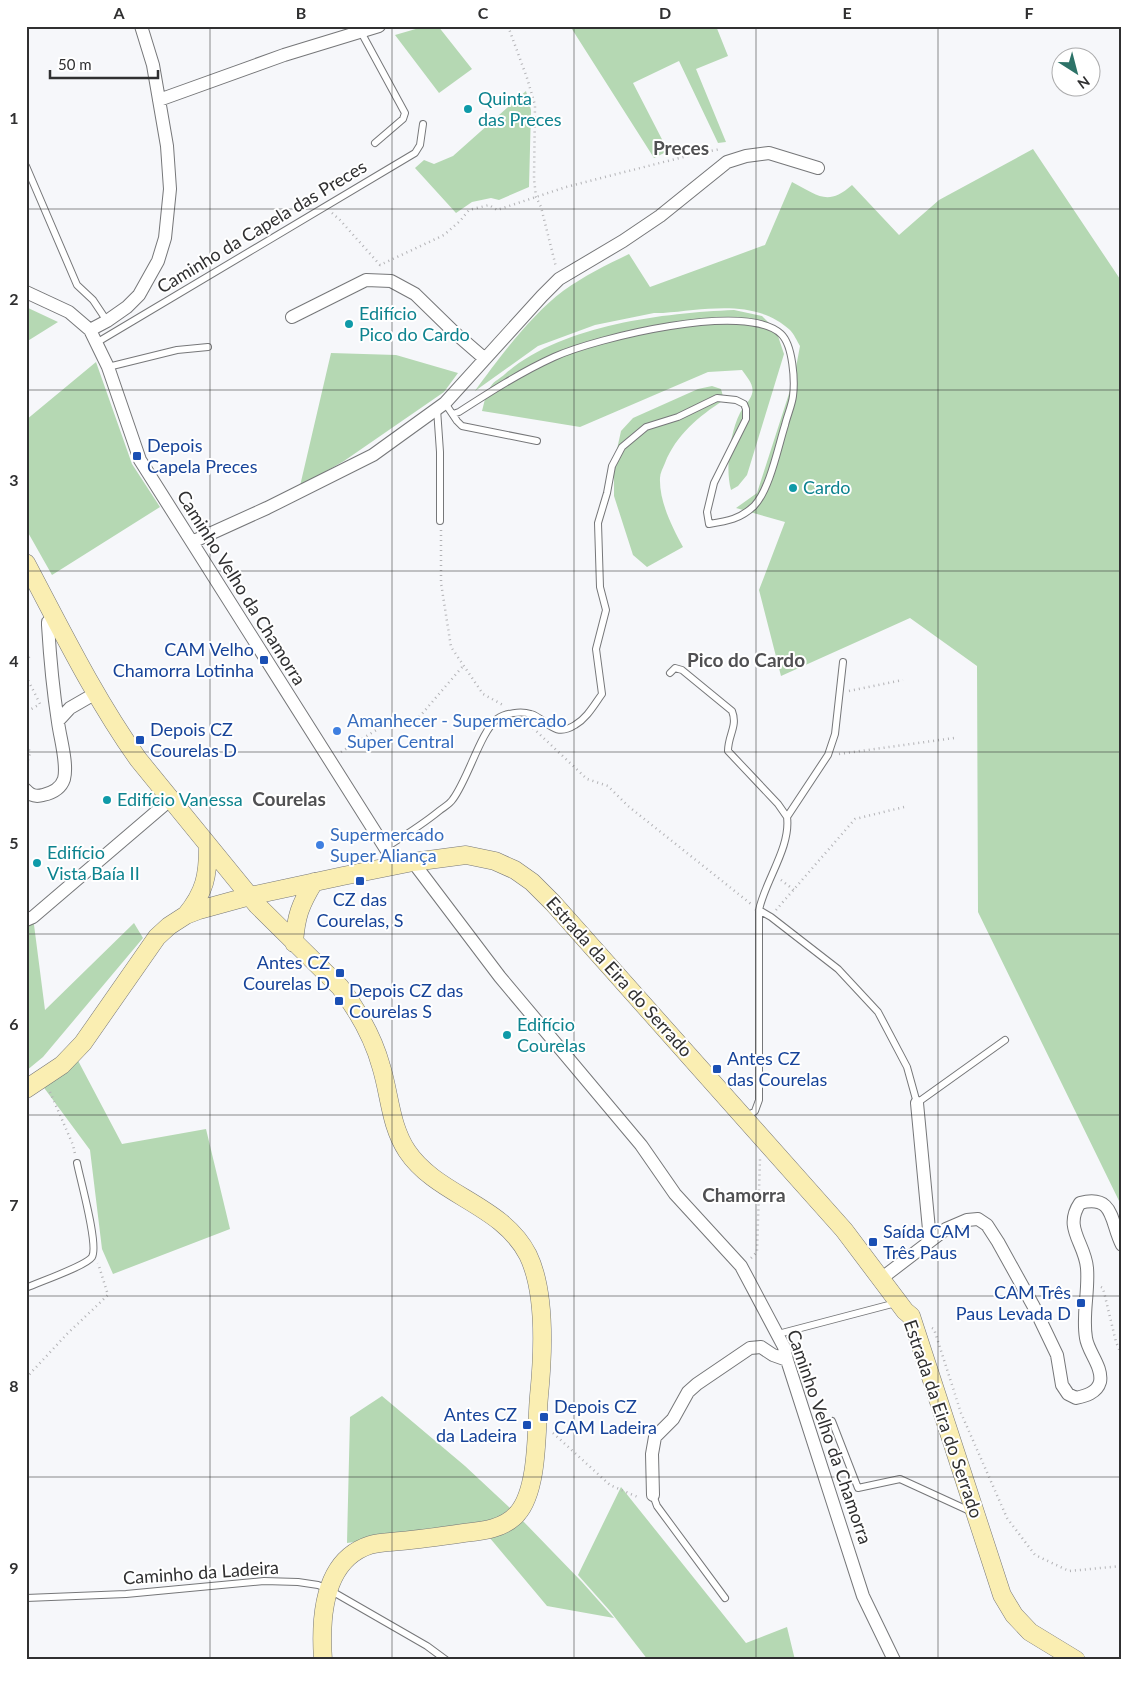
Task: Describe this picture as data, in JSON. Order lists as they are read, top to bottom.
{
  "streets": {
    "main road": ["Estrada da Eira do Serrado"],
    "street": ["Caminho Velho da Chamorra"],
    "lane": ["Caminho da Capela das Preces", "Caminho da Ladeira"]
  },
  "crossings": [
    ["Caminho da Capela das Preces", "Caminho Velho da Chamorra"],
    ["Caminho Velho da Chamorra", "Estrada da Eira do Serrado"]
  ],
  "districts": [
    "Preces",
    "Pico do Cardo",
    "Courelas",
    "Chamorra"
  ],
  "places": {
    "other": [
      "Quinta das Preces",
      "Edifício Pico do Cardo",
      "Cardo",
      "Amanhecer - Supermercado Super Central",
      "Edifício Vanessa",
      "Supermercado Super Aliança",
      "Edifício Vista Baía II",
      "Edifício Courelas"
    ],
    "transit": [
      "Depois Capela Preces",
      "CAM Velho Chamorra Lotinha",
      "Depois CZ Courelas D",
      "CZ das Courelas, S",
      "Antes CZ Courelas D",
      "Depois CZ das Courelas S",
      "Antes CZ das Courelas",
      "Saída CAM Três Paus",
      "CAM Três Paus Levada D",
      "Depois CZ CAM Ladeira",
      "Antes CZ da Ladeira"
    ]
  },
  "scale_bar": "50 m",
  "north": "bottom right",
  "grid": {
    "columns": [
      "A",
      "B",
      "C",
      "D",
      "E",
      "F"
    ],
    "rows": [
      "1",
      "2",
      "3",
      "4",
      "5",
      "6",
      "7",
      "8",
      "9"
    ]
  }
}
